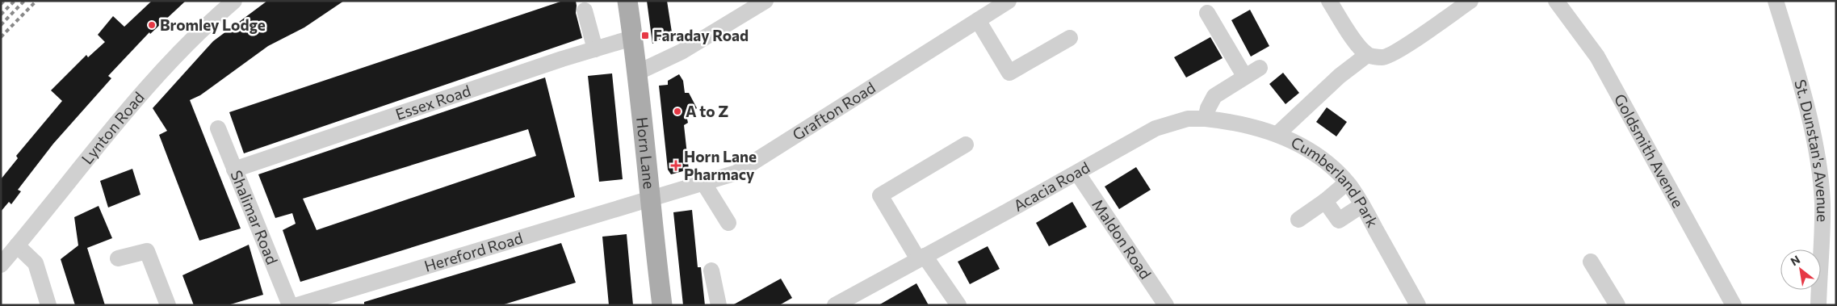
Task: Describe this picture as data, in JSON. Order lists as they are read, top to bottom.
{
  "streets": {
    "main road": ["Horn Lane"],
    "street": [
      "Essex Road",
      "Grafton Road",
      "Lynton Road",
      "Goldsmith Avenue",
      "St. Dunstan's Avenue",
      "Cumberland Park",
      "Acacia Road",
      "Shalimar Road",
      "Maldon Road",
      "Hereford Road"
    ]
  },
  "crossings": [
    ["Essex Road", "Horn Lane"],
    ["Essex Road", "Shalimar Road"],
    ["Grafton Road", "Horn Lane"],
    ["Grafton Road", "Hereford Road"],
    ["Horn Lane", "Hereford Road"],
    ["Cumberland Park", "Acacia Road"],
    ["Acacia Road", "Maldon Road"]
  ],
  "places": {
    "other": ["Bromley Lodge", "A to Z"],
    "transit": ["Faraday Road"],
    "health": ["Horn Lane Pharmacy"]
  },
  "north": "top left"
}
